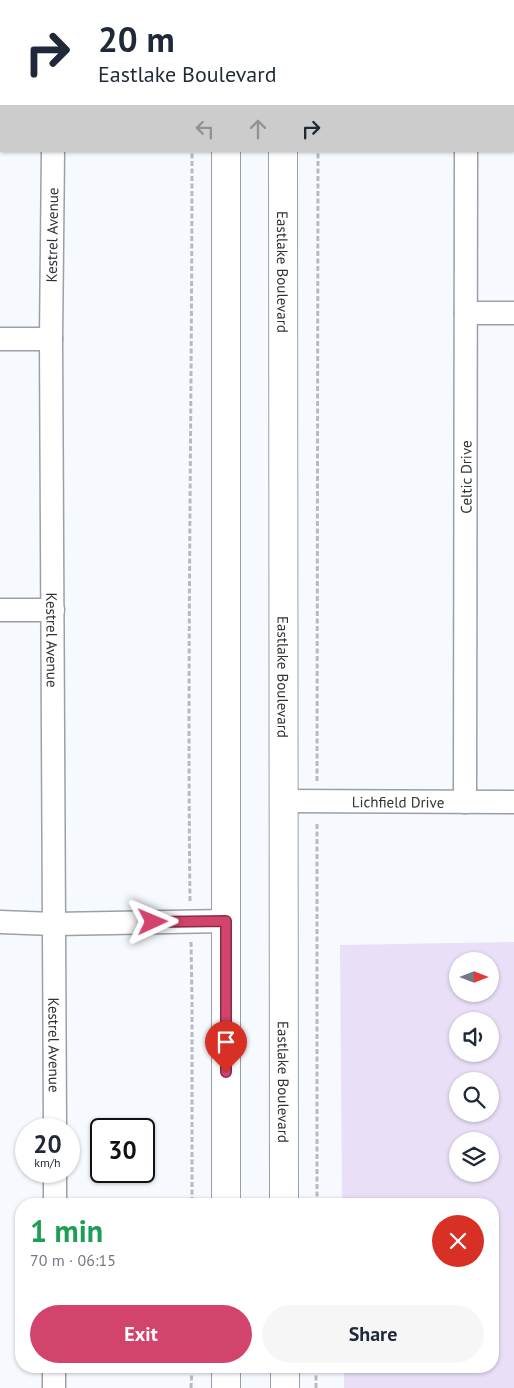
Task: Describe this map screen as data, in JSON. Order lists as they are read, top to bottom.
{
  "streets": {
    "main road": ["Eastlake Boulevard"],
    "street": ["Kestrel Avenue", "Celtic Drive", "Lichfield Drive"]
  },
  "crossings": [
    ["Eastlake Boulevard", "Lichfield Drive"],
    ["Celtic Drive", "Lichfield Drive"]
  ],
  "north": "right",
  "page": {
    "turn": ["20 m", "Eastlake Boulevard"],
    "speed": "20 km/h",
    "limit": "30",
    "heading": ["1 min", "70 m · 06:15"],
    "buttons": ["Exit", "Share"]
  }
}
